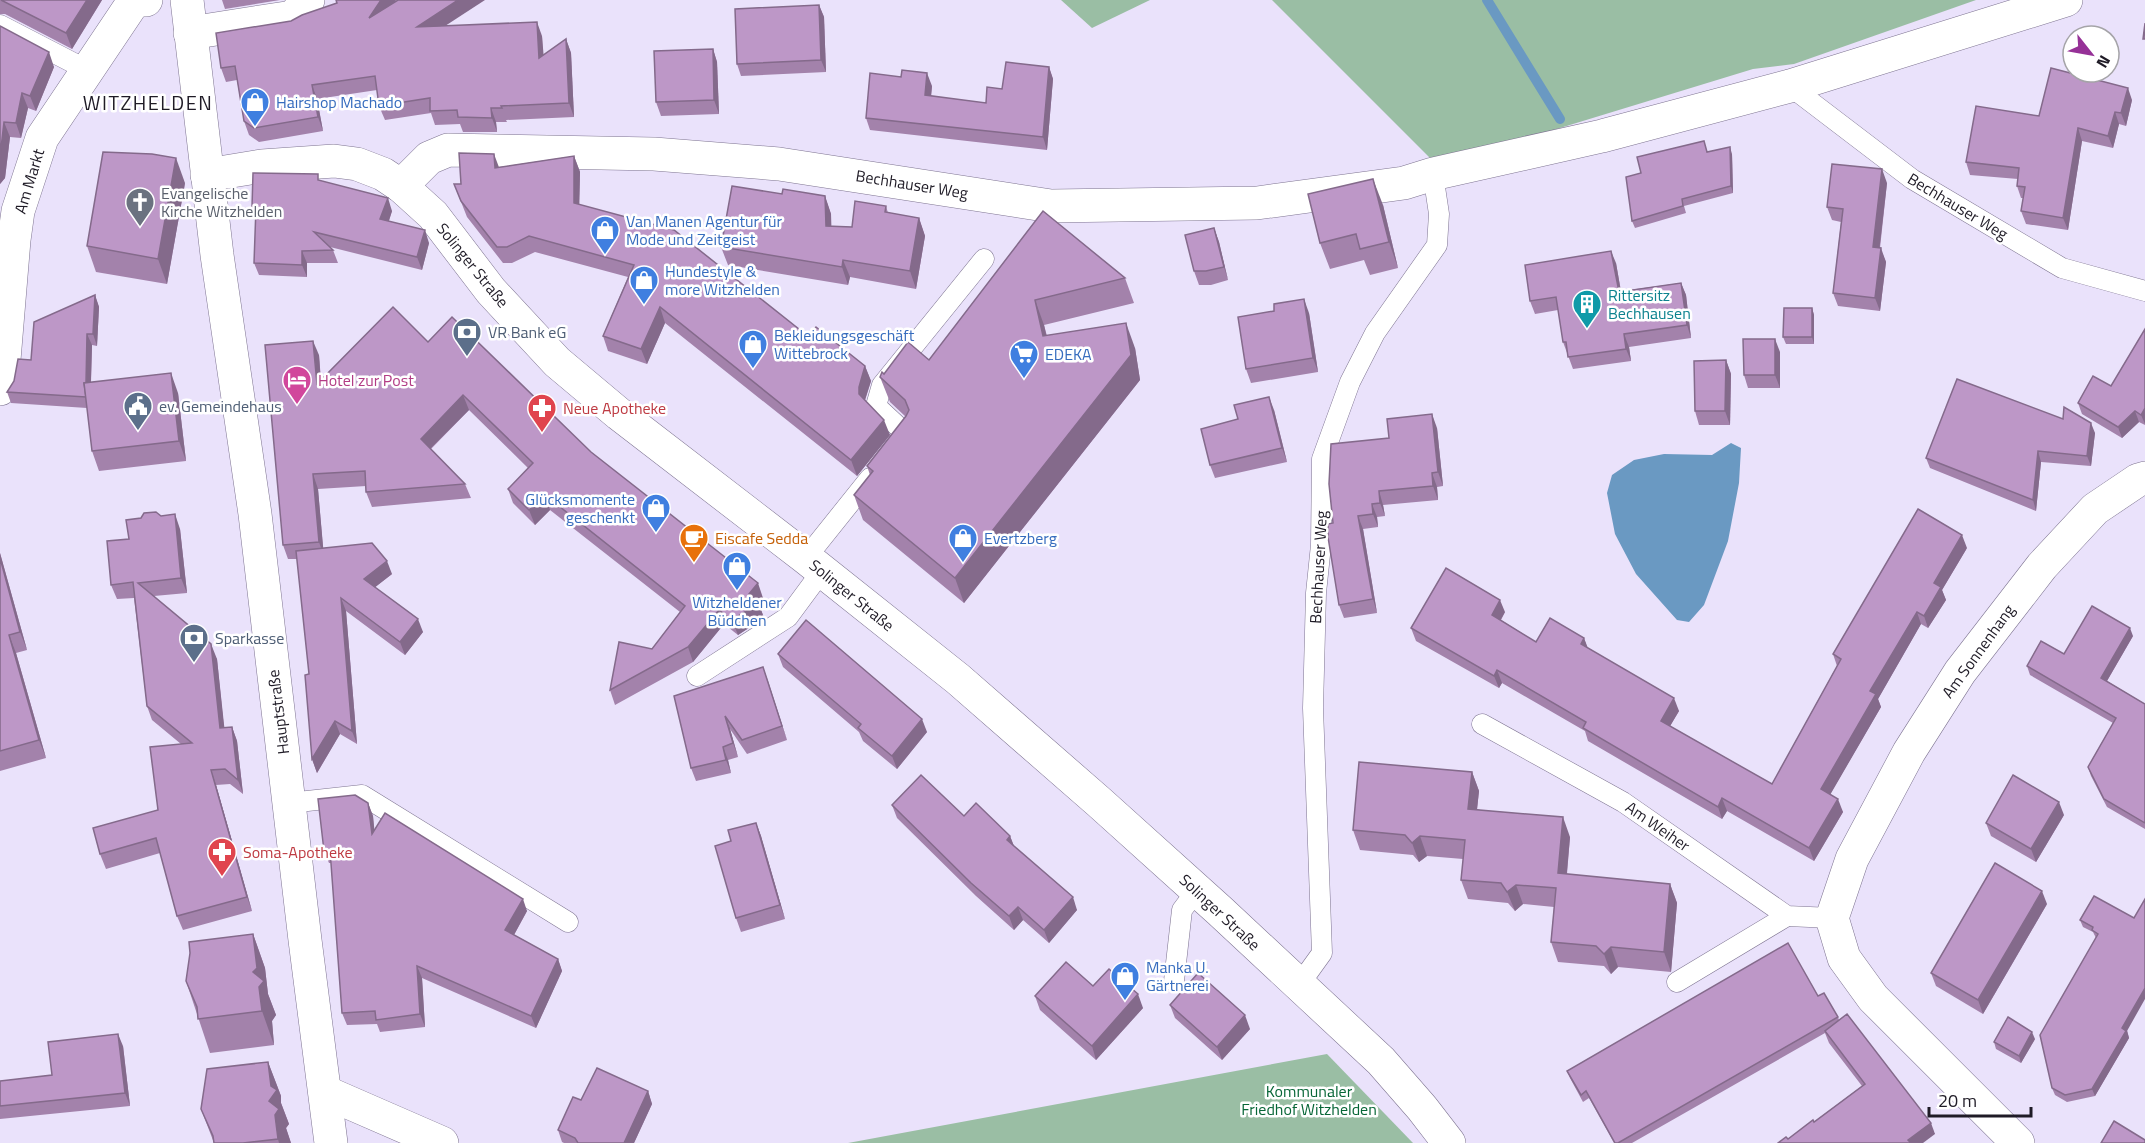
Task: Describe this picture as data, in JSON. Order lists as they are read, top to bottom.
{
  "streets": {
    "street": [
      "Am Markt",
      "Bechhauser Weg",
      "Solinger Straße",
      "Am Sonnenhang",
      "Hauptstraße"
    ],
    "lane": ["Am Weiher"]
  },
  "crossings": [
    ["Bechhauser Weg", "Solinger Straße"],
    ["Solinger Straße", "Hauptstraße"]
  ],
  "districts": ["WITZHELDEN"],
  "parks": ["Kommunaler Friedhof Witzhelden"],
  "places": {
    "shop": [
      "Hairshop Machado",
      "Van Manen Agentur für Mode und Zeitgeist",
      "Hundestyle & more Witzhelden",
      "Bekleidungsgeschäft Wittebrock",
      "Glücksmomente geschenkt",
      "Evertzberg",
      "Witzheldener Büdchen",
      "Manka U. Gärtnerei"
    ],
    "church": ["Evangelische Kirche Witzhelden"],
    "building": ["Rittersitz Bechhausen"],
    "bank": ["VR Bank eG", "Sparkasse"],
    "supermarket": ["EDEKA"],
    "hotel": ["Hotel zur Post"],
    "public building": ["ev. Gemeindehaus"],
    "pharmacy": ["Neue Apotheke", "Soma-Apotheke"],
    "cafe": ["Eiscafe Sedda"]
  },
  "scale_bar": "20 m",
  "north": "bottom right"
}
